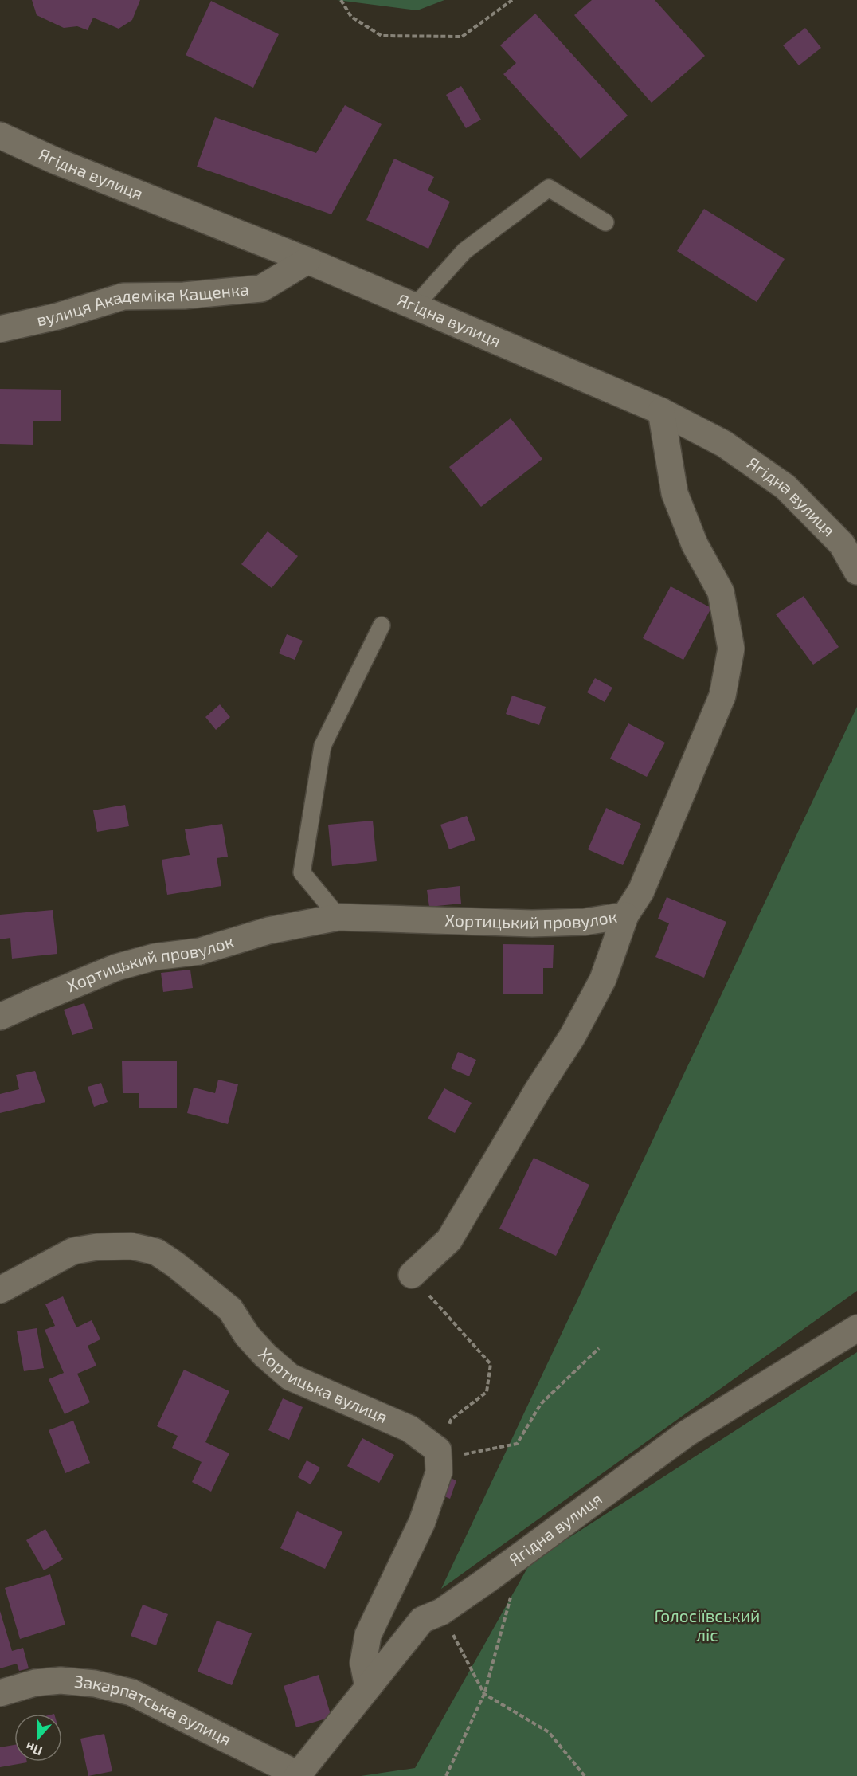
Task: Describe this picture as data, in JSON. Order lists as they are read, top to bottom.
{
  "streets": {
    "street": [
      "Ягідна вулиця",
      "вулиця Академіка Кащенка",
      "Хортицький провулок",
      "Хортицька вулиця",
      "Закарпатська вулиця"
    ]
  },
  "crossings": [
    ["Ягідна вулиця", "вулиця Академіка Кащенка"],
    ["Ягідна вулиця", "Хортицький провулок"],
    ["Ягідна вулиця", "Хортицька вулиця"],
    ["Ягідна вулиця", "Закарпатська вулиця"]
  ],
  "parks": ["Голосіївський ліс"],
  "north": "bottom"
}
